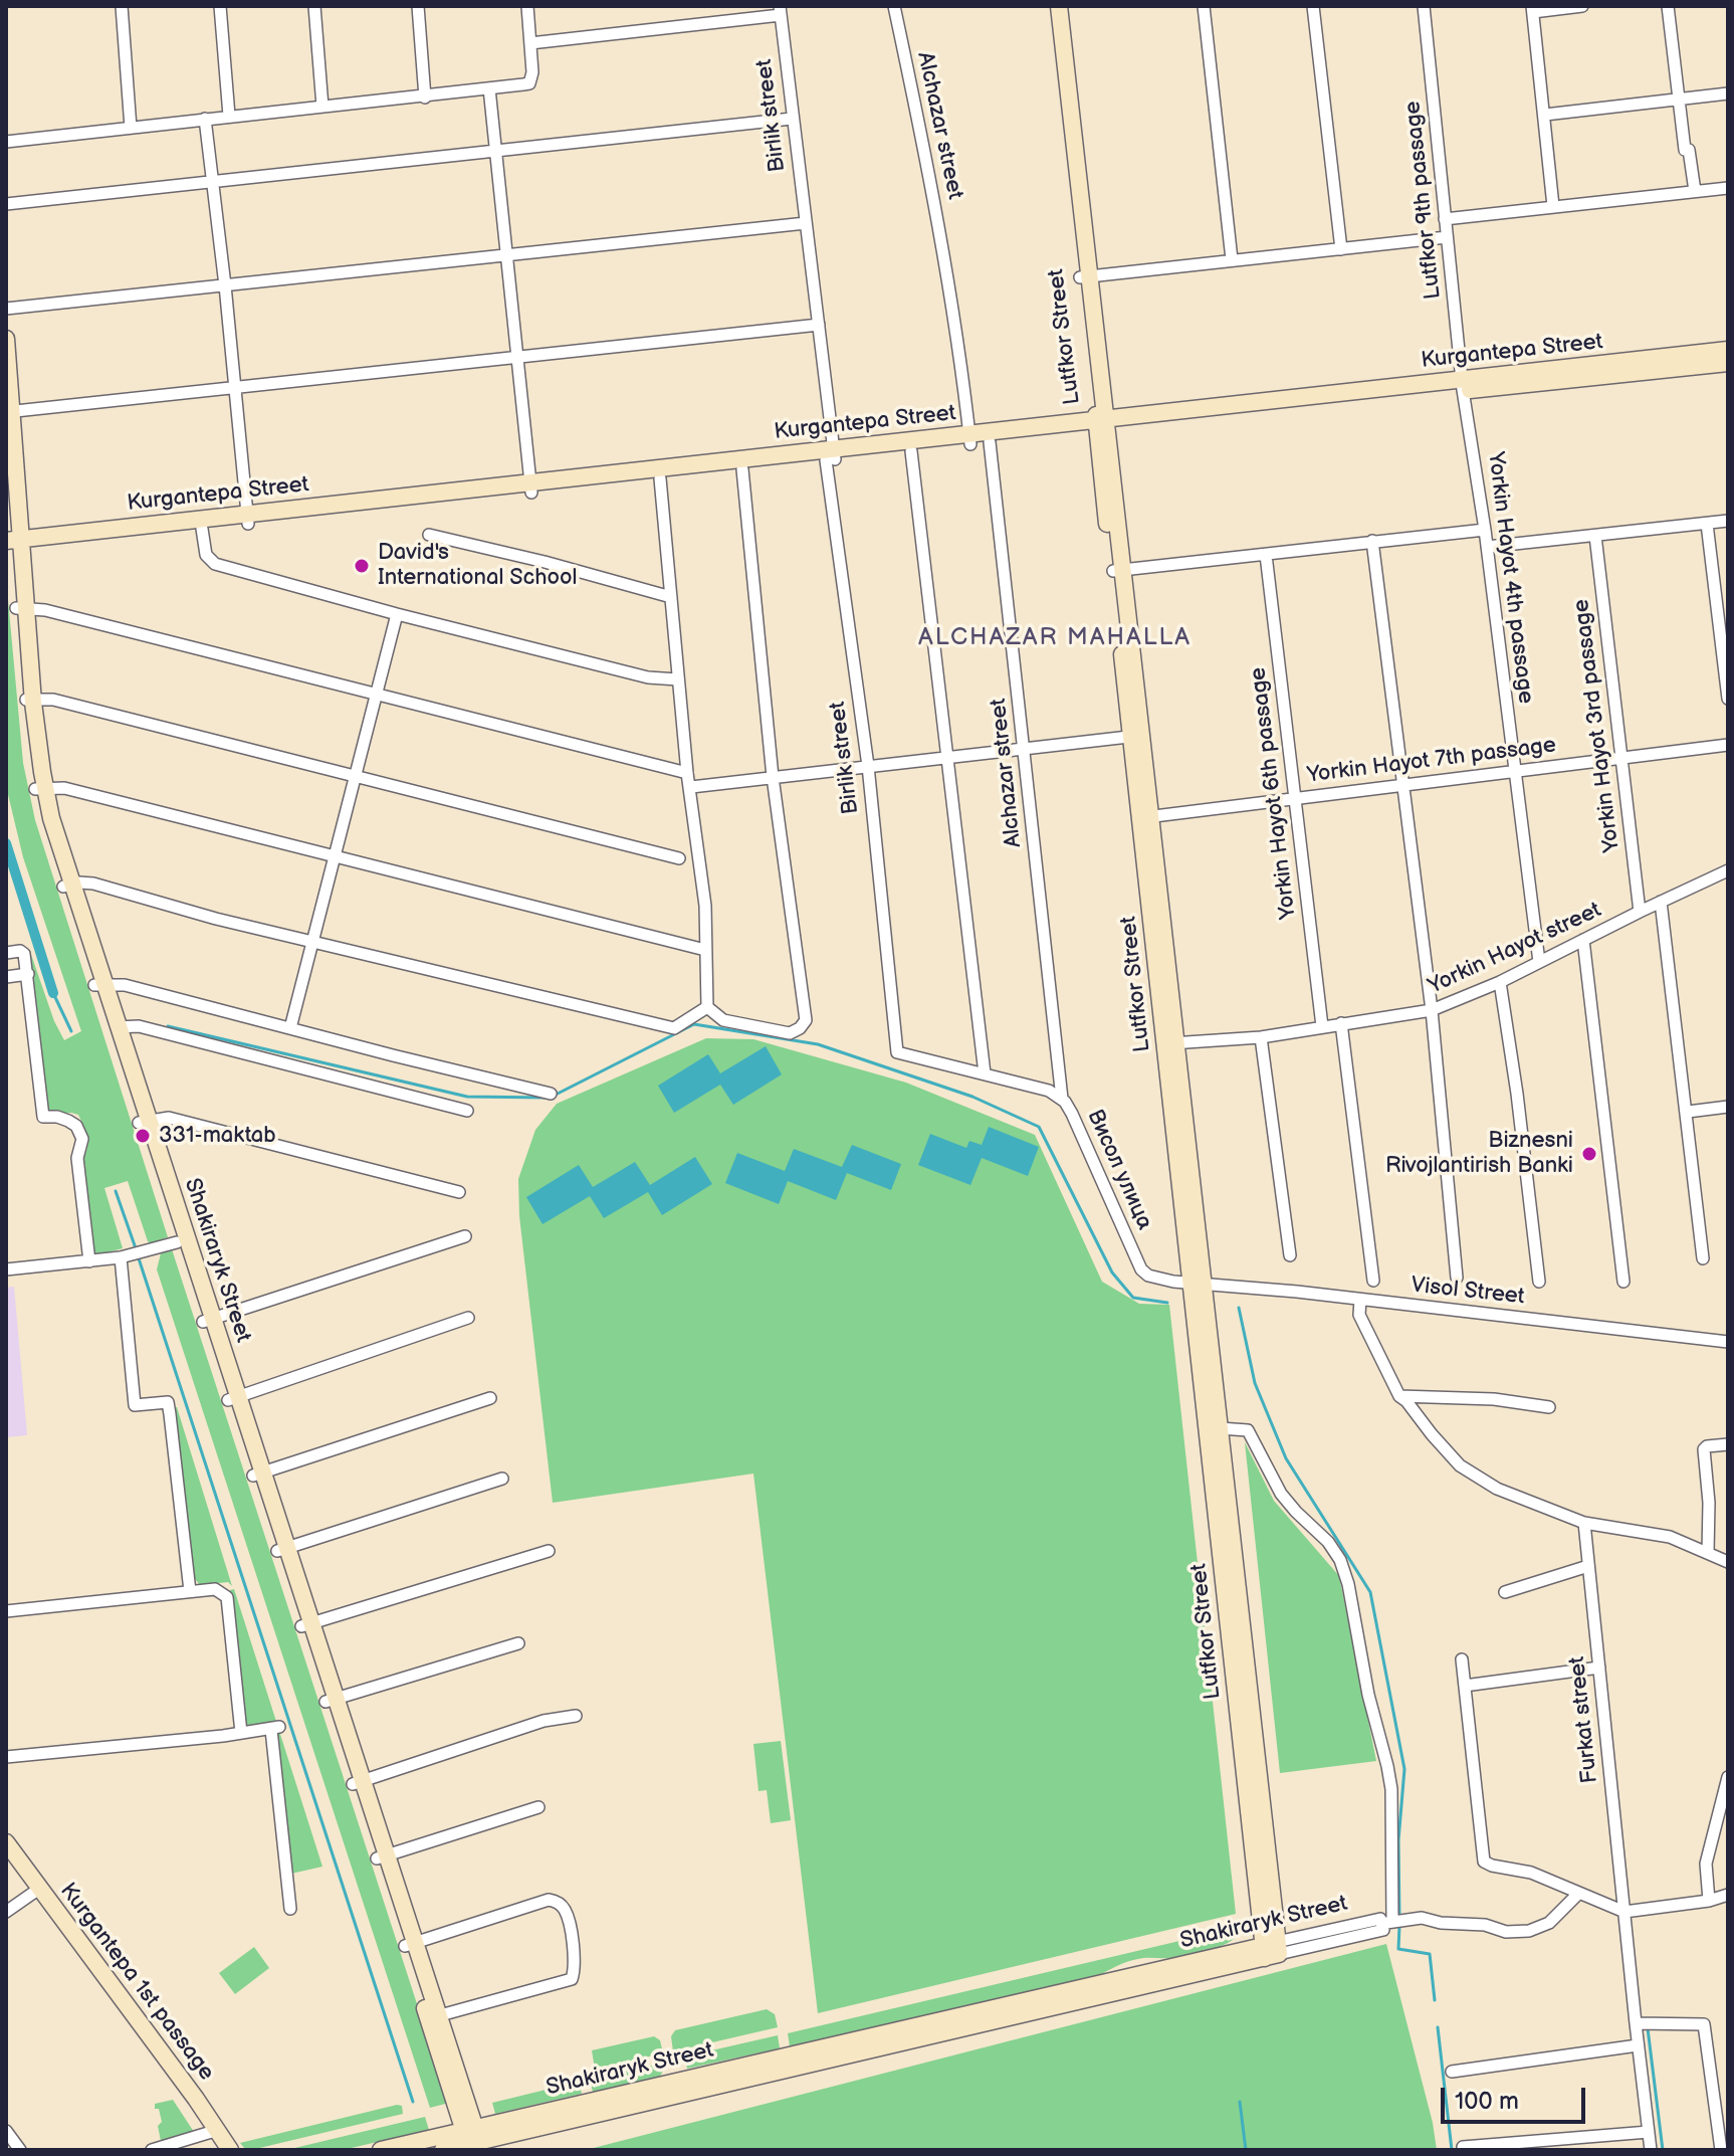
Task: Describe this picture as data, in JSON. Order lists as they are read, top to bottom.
{
  "streets": {
    "main road": [
      "Lutfkor Street",
      "Kurgantepa Street",
      "Shakiraryk Street",
      "Kurgantepa 1st passage"
    ],
    "street": [
      "Birlik street",
      "Alchazar street",
      "Lutfkor 9th passage",
      "Yorkin Hayot 4th passage",
      "Yorkin Hayot 3rd passage",
      "Yorkin Hayot 7th passage",
      "Yorkin Hayot 6th passage",
      "Yorkin Hayot street",
      "Висол улица",
      "Visol Street",
      "Furkat street"
    ]
  },
  "crossings": [
    ["Birlik street", "Kurgantepa Street"],
    ["Birlik street", "Висол улица"],
    ["Alchazar street", "Kurgantepa Street"],
    ["Alchazar street", "Висол улица"],
    ["Lutfkor 9th passage", "Kurgantepa Street"],
    ["Lutfkor 9th passage", "Yorkin Hayot 4th passage"],
    ["Lutfkor Street", "Kurgantepa Street"],
    ["Lutfkor Street", "Yorkin Hayot 7th passage"],
    ["Lutfkor Street", "Yorkin Hayot street"],
    ["Lutfkor Street", "Висол улица"],
    ["Lutfkor Street", "Shakiraryk Street"],
    ["Lutfkor Street", "Visol Street"],
    ["Kurgantepa Street", "Yorkin Hayot 4th passage"],
    ["Kurgantepa Street", "Shakiraryk Street"],
    ["Yorkin Hayot 4th passage", "Yorkin Hayot 7th passage"],
    ["Yorkin Hayot 4th passage", "Yorkin Hayot street"],
    ["Yorkin Hayot 3rd passage", "Yorkin Hayot 7th passage"],
    ["Yorkin Hayot 3rd passage", "Yorkin Hayot street"],
    ["Yorkin Hayot 7th passage", "Yorkin Hayot 6th passage"],
    ["Yorkin Hayot 6th passage", "Yorkin Hayot street"],
    ["Висол улица", "Visol Street"]
  ],
  "districts": ["ALCHAZAR MAHALLA"],
  "places": ["David's International School", "331-maktab", "Biznesni Rivojlantirish Banki"],
  "scale_bar": "100 m"
}
